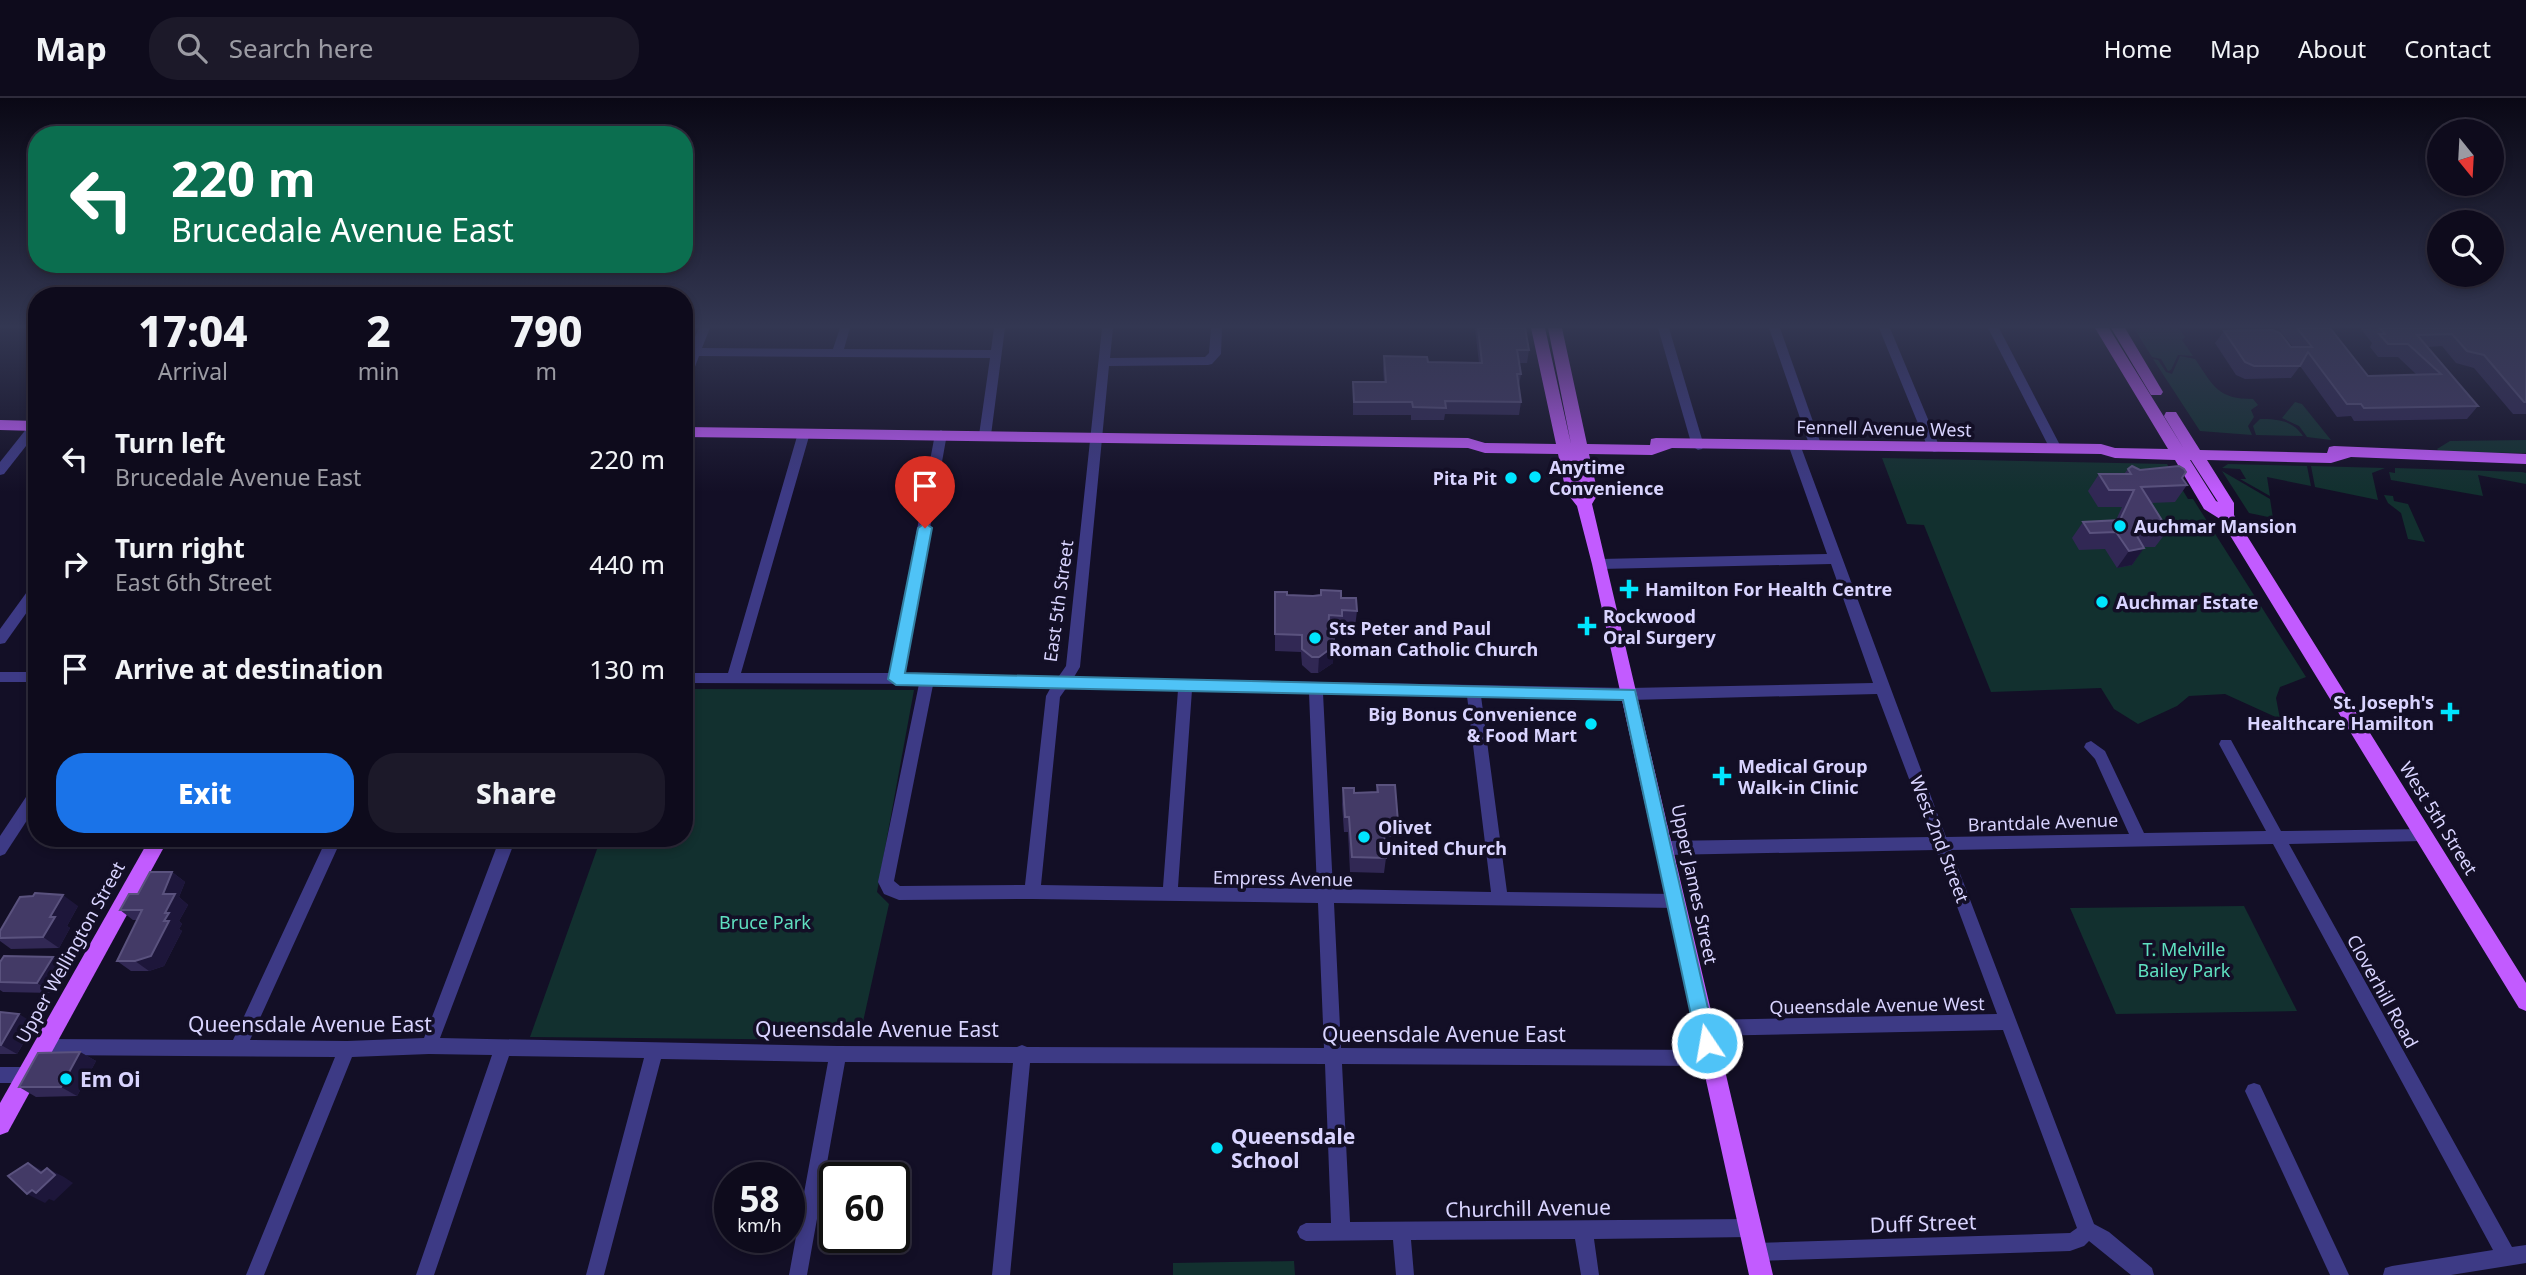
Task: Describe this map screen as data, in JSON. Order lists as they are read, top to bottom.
{
  "streets": {
    "main road": [
      "Fennell Avenue West",
      "West 5th Street",
      "Upper James Street",
      "Upper Wellington Street"
    ],
    "street": [
      "East 5th Street",
      "Brantdale Avenue",
      "West 2nd Street",
      "Empress Avenue",
      "Cloverhill Road",
      "Queensdale Avenue West",
      "Queensdale Avenue East",
      "Churchill Avenue",
      "Duff Street"
    ]
  },
  "crossings": [
    ["Fennell Avenue West", "East 5th Street"],
    ["Fennell Avenue West", "West 5th Street"],
    ["Fennell Avenue West", "West 2nd Street"],
    ["Fennell Avenue West", "Upper James Street"],
    ["East 5th Street", "Empress Avenue"],
    ["West 5th Street", "Brantdale Avenue"],
    ["Brantdale Avenue", "West 2nd Street"],
    ["Brantdale Avenue", "Upper James Street"],
    ["Brantdale Avenue", "Cloverhill Road"],
    ["West 2nd Street", "Queensdale Avenue West"],
    ["West 2nd Street", "Duff Street"],
    ["Empress Avenue", "Upper James Street"],
    ["Upper James Street", "Queensdale Avenue West"],
    ["Upper James Street", "Queensdale Avenue East"],
    ["Upper James Street", "Churchill Avenue"],
    ["Upper James Street", "Duff Street"],
    ["Upper Wellington Street", "Queensdale Avenue East"]
  ],
  "parks": ["Bruce Park", "T. Melville Bailey Park"],
  "places": {
    "other": [
      "Anytime Convenience",
      "Pita Pit",
      "Auchmar Mansion",
      "Auchmar Estate",
      "Sts Peter and Paul Roman Catholic Church",
      "Big Bonus Convenience & Food Mart",
      "Olivet United Church",
      "Em Oi",
      "Queensdale School"
    ],
    "health": [
      "Hamilton For Health Centre",
      "Rockwood Oral Surgery",
      "St. Joseph's Healthcare Hamilton",
      "Medical Group Walk-in Clinic"
    ]
  },
  "north": "bottom",
  "page": {
    "header": "Map",
    "search": "Search here",
    "nav": [
      "Home",
      "Map",
      "About",
      "Contact"
    ],
    "turn": ["220 m", "Brucedale Avenue East"],
    "eta": [
      "17:04",
      "Arrival",
      "2",
      "min",
      "790",
      "m"
    ],
    "list": [
      {
        "name": "Turn left",
        "note": "Brucedale Avenue East",
        "value": "220 m"
      },
      {
        "name": "Turn right",
        "note": "East 6th Street",
        "value": "440 m"
      },
      {
        "name": "Arrive at destination",
        "value": "130 m"
      }
    ],
    "buttons": ["Exit", "Share"],
    "speed": "58 km/h",
    "limit": "60"
  }
}
